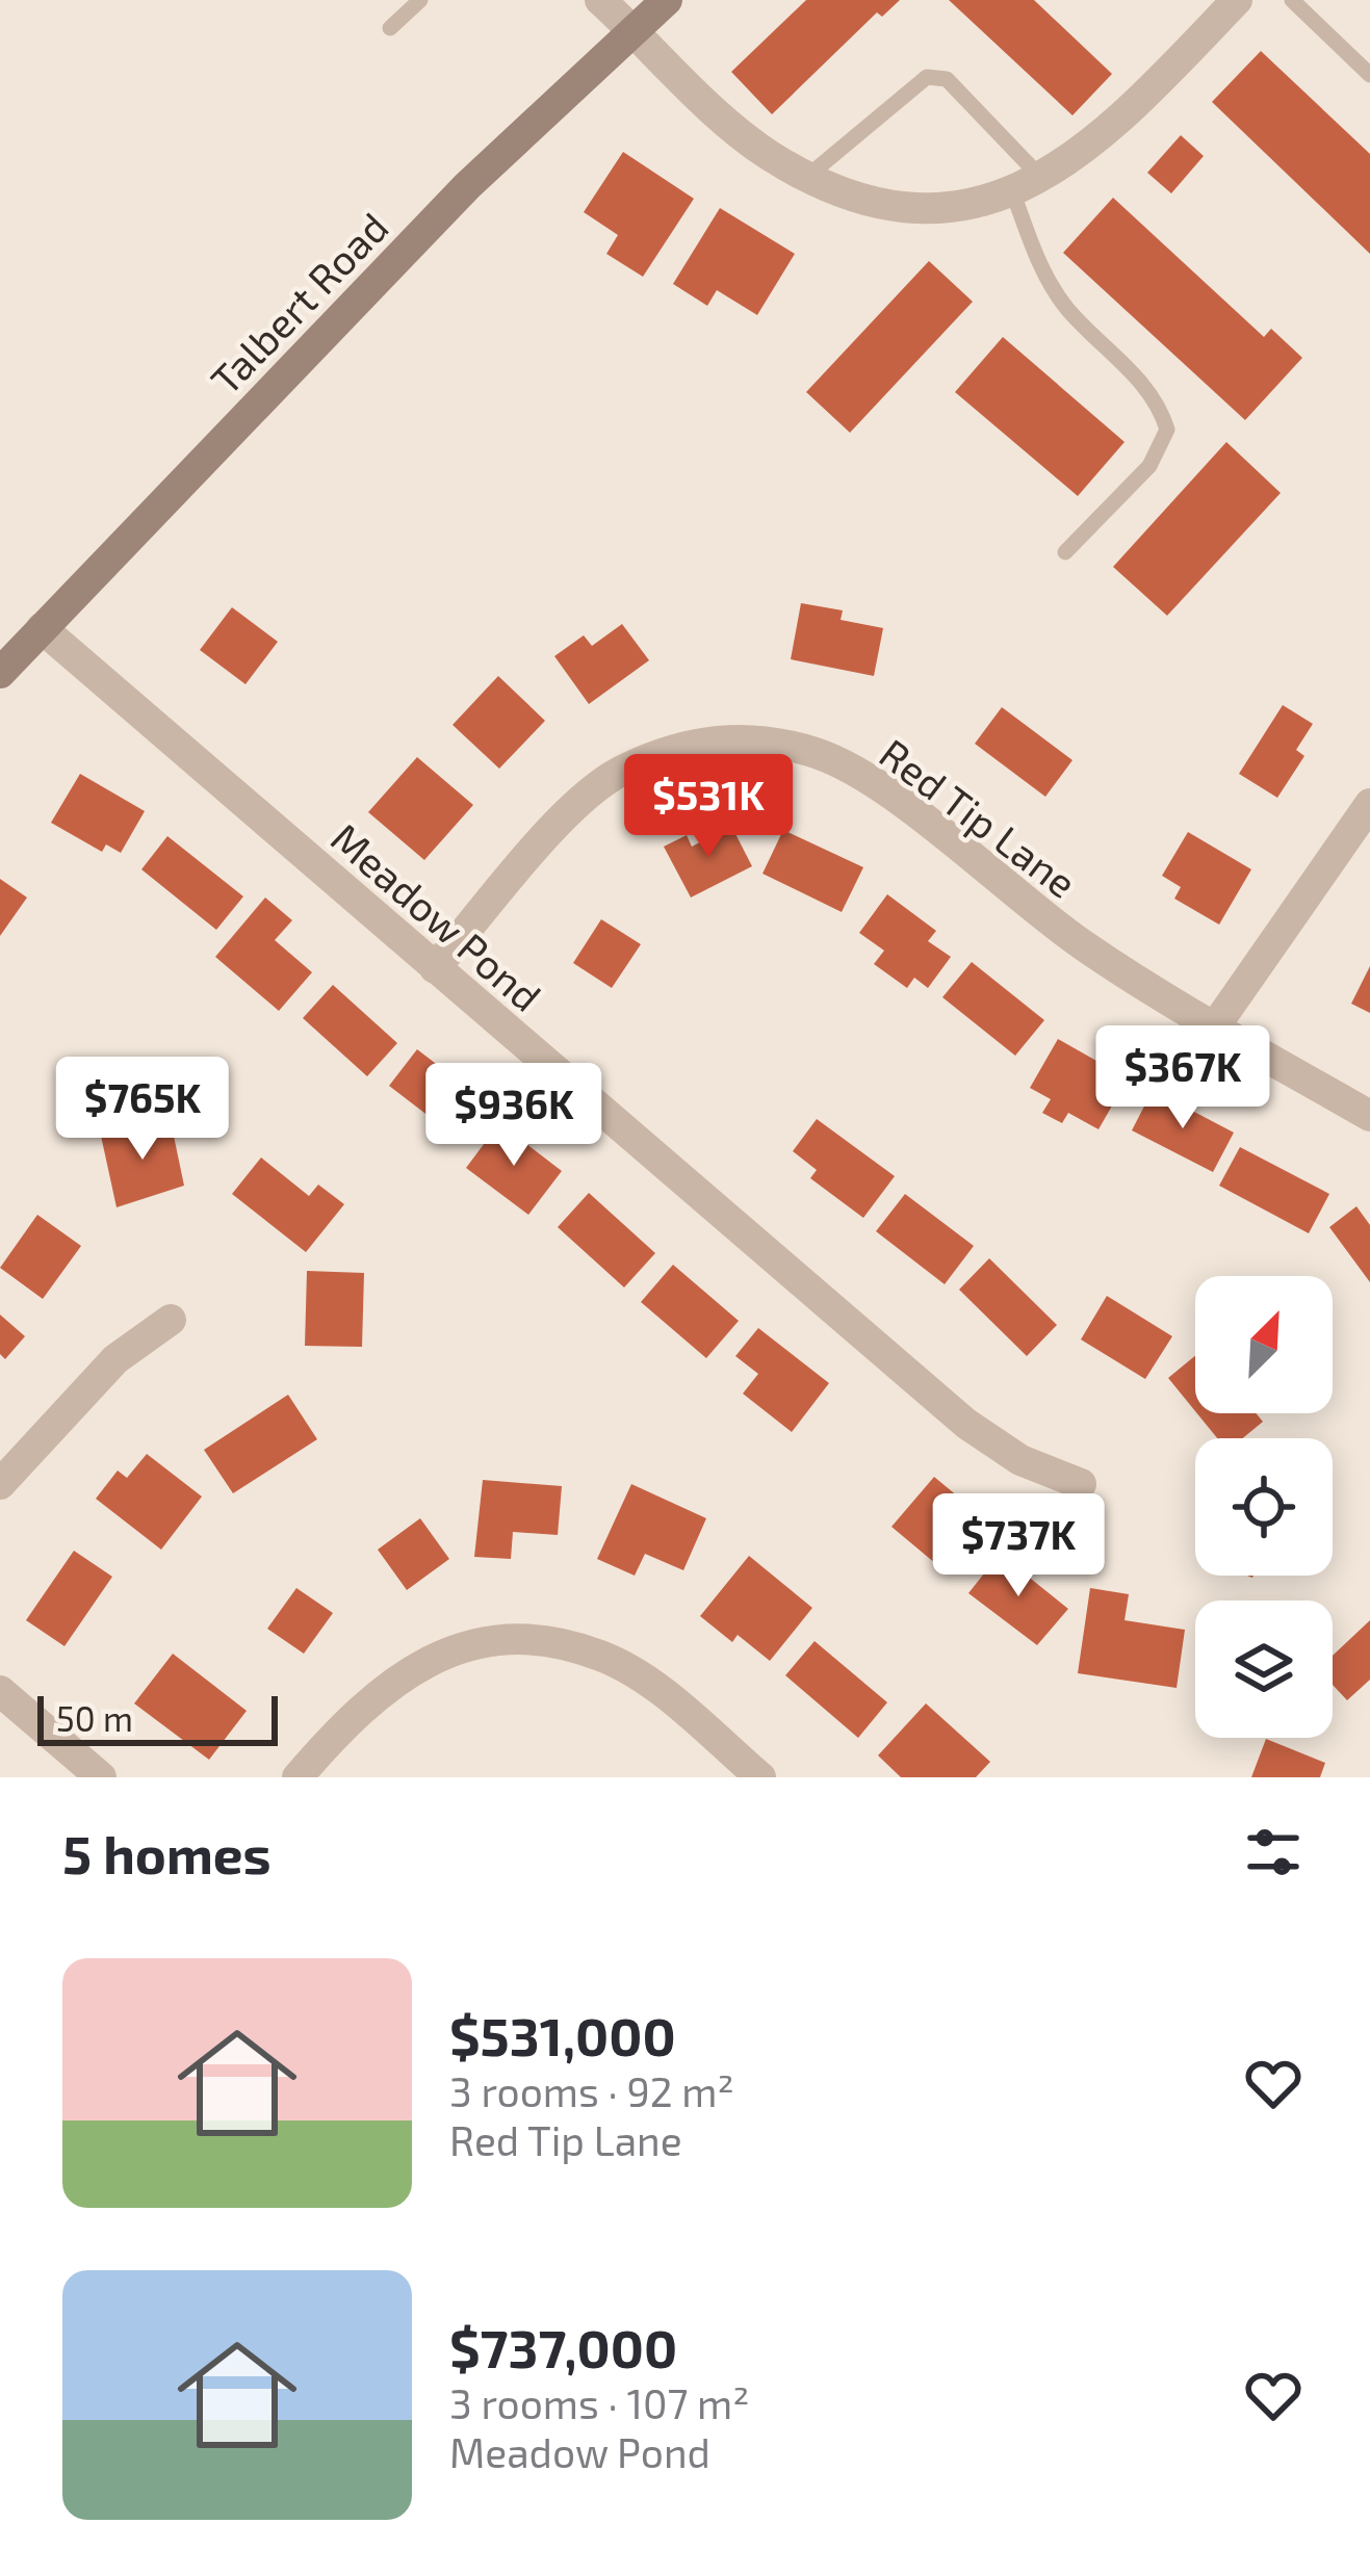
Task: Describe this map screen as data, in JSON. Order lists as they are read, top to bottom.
{
  "streets": {
    "street": ["Talbert Road", "Red Tip Lane", "Meadow Pond"]
  },
  "crossings": [
    ["Talbert Road", "Meadow Pond"],
    ["Red Tip Lane", "Meadow Pond"]
  ],
  "scale_bar": "50 m",
  "north": "top right",
  "page": {
    "price": [
      "$531K",
      "$367K",
      "$765K",
      "$936K",
      "$737K"
    ],
    "scale": "50 m",
    "heading": "5 homes",
    "list": [
      {
        "name": "$531,000",
        "note": "3 rooms · 92 m² · Red Tip Lane"
      },
      {
        "name": "$737,000",
        "note": "3 rooms · 107 m² · Meadow Pond"
      }
    ]
  }
}
